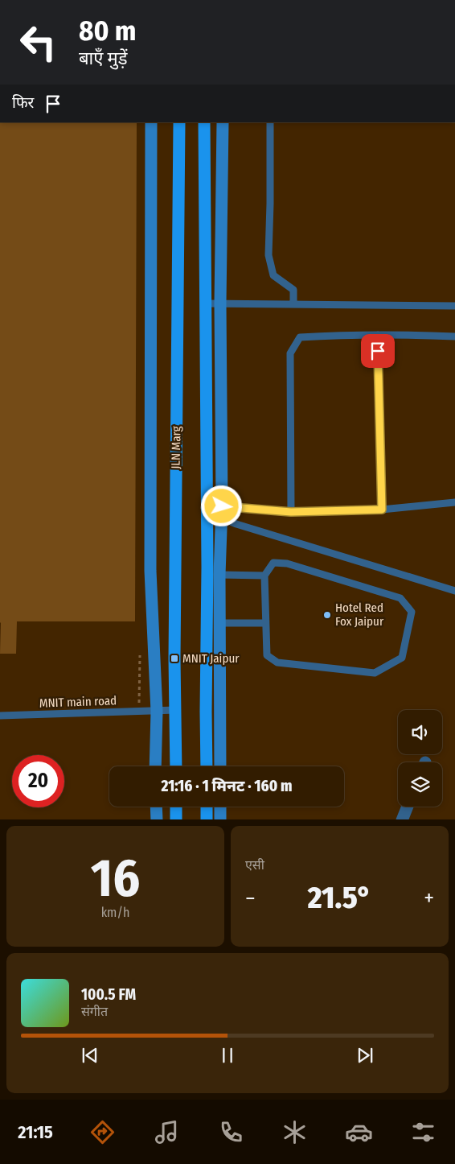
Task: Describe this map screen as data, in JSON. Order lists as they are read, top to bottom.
{
  "streets": {
    "main road": ["JLN Marg"],
    "lane": ["MNIT main road"]
  },
  "crossings": [
    ["JLN Marg", "MNIT main road"]
  ],
  "places": {
    "other": ["Hotel Red Fox Jaipur"],
    "transit": ["MNIT Jaipur"]
  },
  "page": {
    "turn": ["80 m", "बाएँ मुड़ें"],
    "then": "फिर",
    "limit": "20",
    "trip": "21:16 · 1 मिनट · 160 m",
    "tile": [
      ["16", "km/h"],
      "एसी"
    ],
    "heat": ["−", "21.5°", "+"],
    "song": ["100.5 FM", "संगीत"],
    "tabs": "21:15"
  }
}
